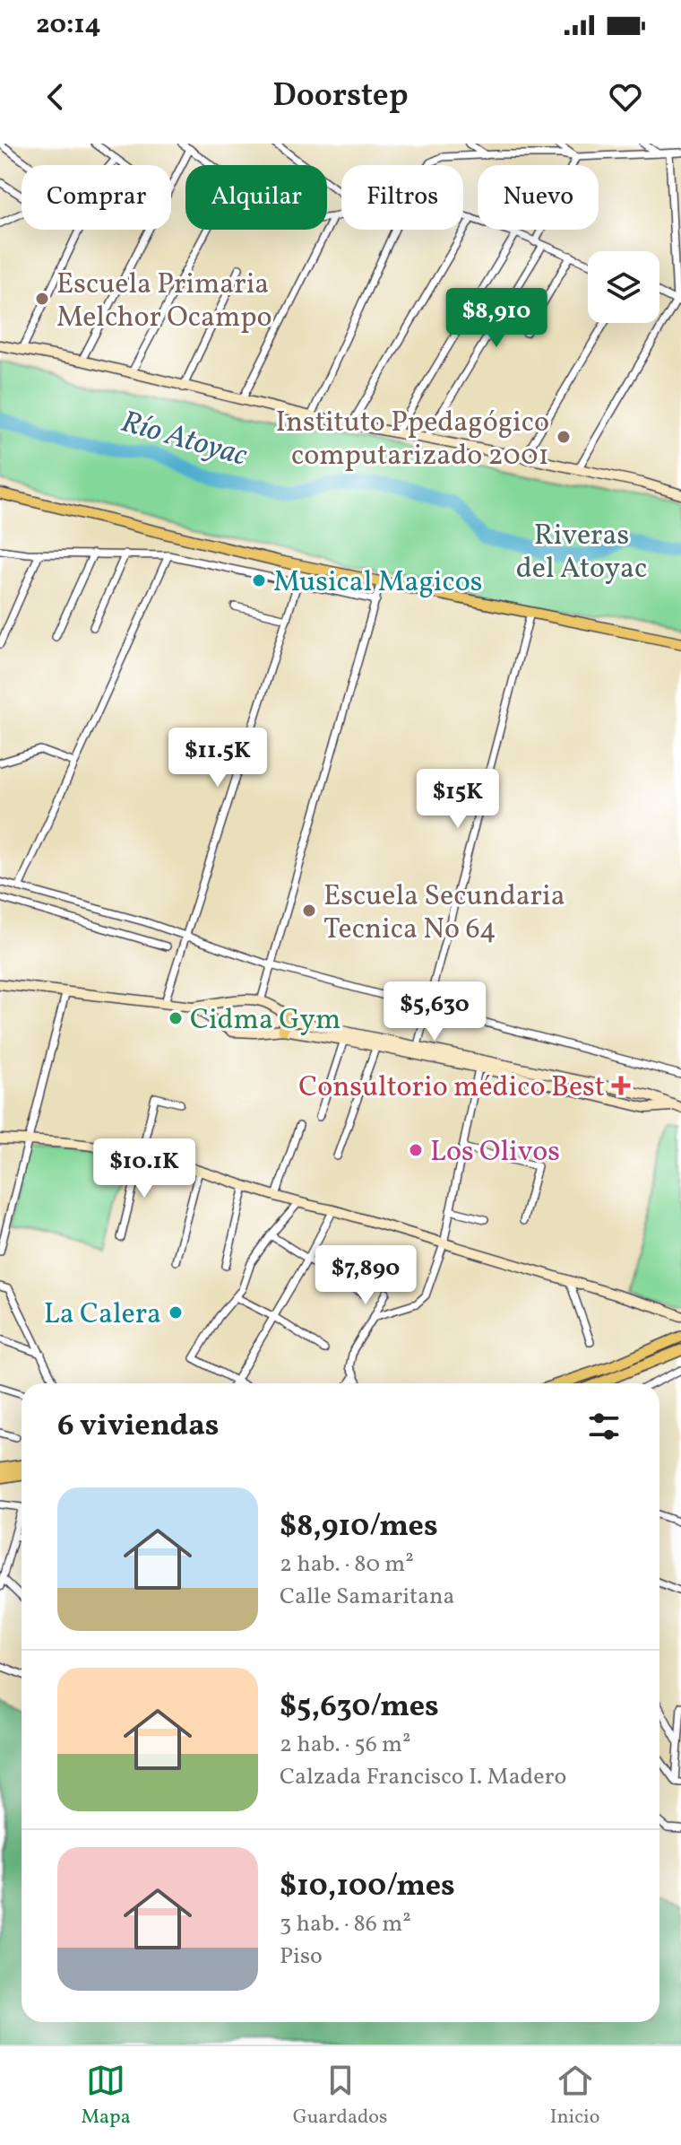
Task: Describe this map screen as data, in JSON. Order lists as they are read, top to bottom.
{
  "water": ["Río Atoyac"],
  "parks": ["Riveras del Atoyac"],
  "places": {
    "other": [
      "Escuela Primaria Melchor Ocampo",
      "Instituto Ppedagógico computarizado 2001",
      "Musical Magicos",
      "Escuela Secundaria Tecnica No 64",
      "Cidma Gym",
      "Los Olivos",
      "La Calera"
    ],
    "health": ["Consultorio médico Best"]
  },
  "page": {
    "status": "20:14",
    "header": "Doorstep",
    "chip": [
      "Comprar",
      "Alquilar",
      "Filtros",
      "Nuevo"
    ],
    "price": [
      "$8,910",
      "$11.5K",
      "$15K",
      "$5,630",
      "$10.1K",
      "$7,890"
    ],
    "heading": "6 viviendas",
    "list": [
      {
        "name": "$8,910/mes",
        "note": "2 hab. · 80 m² · Calle Samaritana"
      },
      {
        "name": "$5,630/mes",
        "note": "2 hab. · 56 m² · Calzada Francisco I. Madero"
      },
      {
        "name": "$10,100/mes",
        "note": "3 hab. · 86 m² · Piso"
      }
    ],
    "tabs": ["Mapa", "Guardados", "Inicio"]
  }
}
